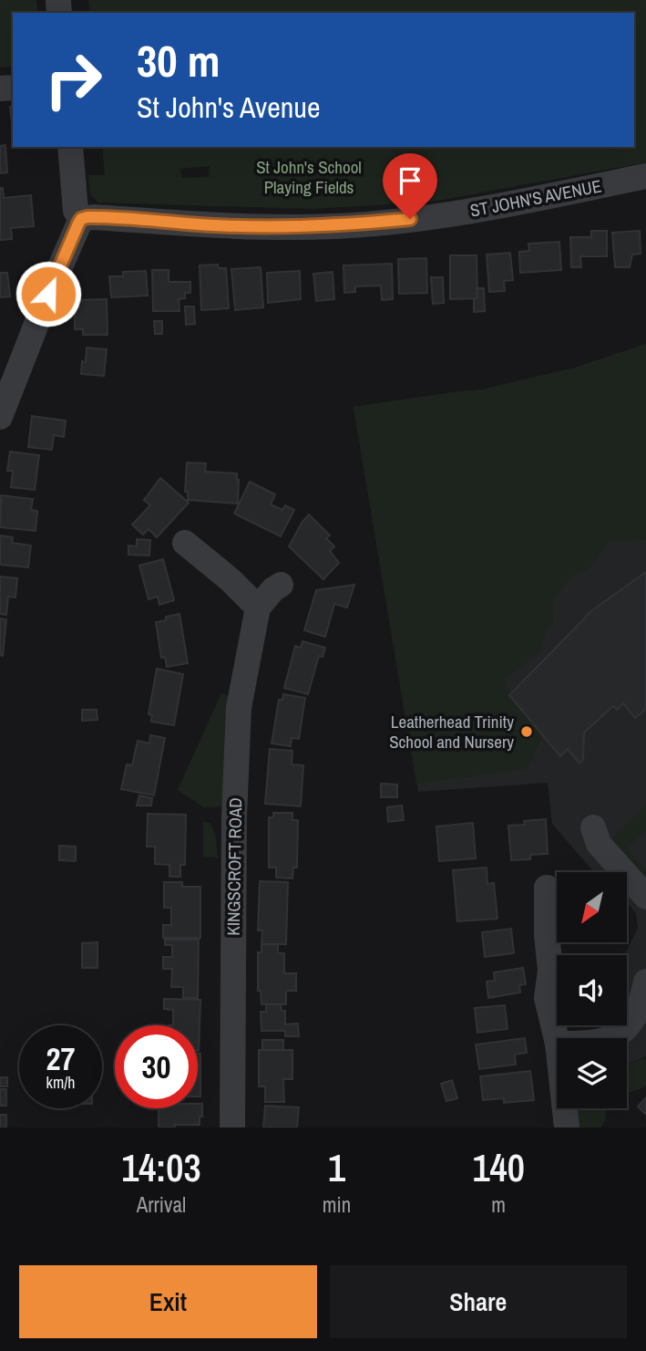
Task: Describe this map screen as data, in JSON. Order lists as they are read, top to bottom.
{
  "streets": {
    "street": ["ST JOHN'S AVENUE", "KINGSCROFT ROAD"]
  },
  "parks": ["St John's School Playing Fields"],
  "places": ["Leatherhead Trinity School and Nursery"],
  "north": "bottom left",
  "page": {
    "turn": ["30 m", "St John's Avenue"],
    "speed": "27 km/h",
    "limit": "30",
    "eta": [
      "14:03",
      "Arrival",
      "1",
      "min",
      "140",
      "m"
    ],
    "buttons": ["Exit", "Share"]
  }
}
